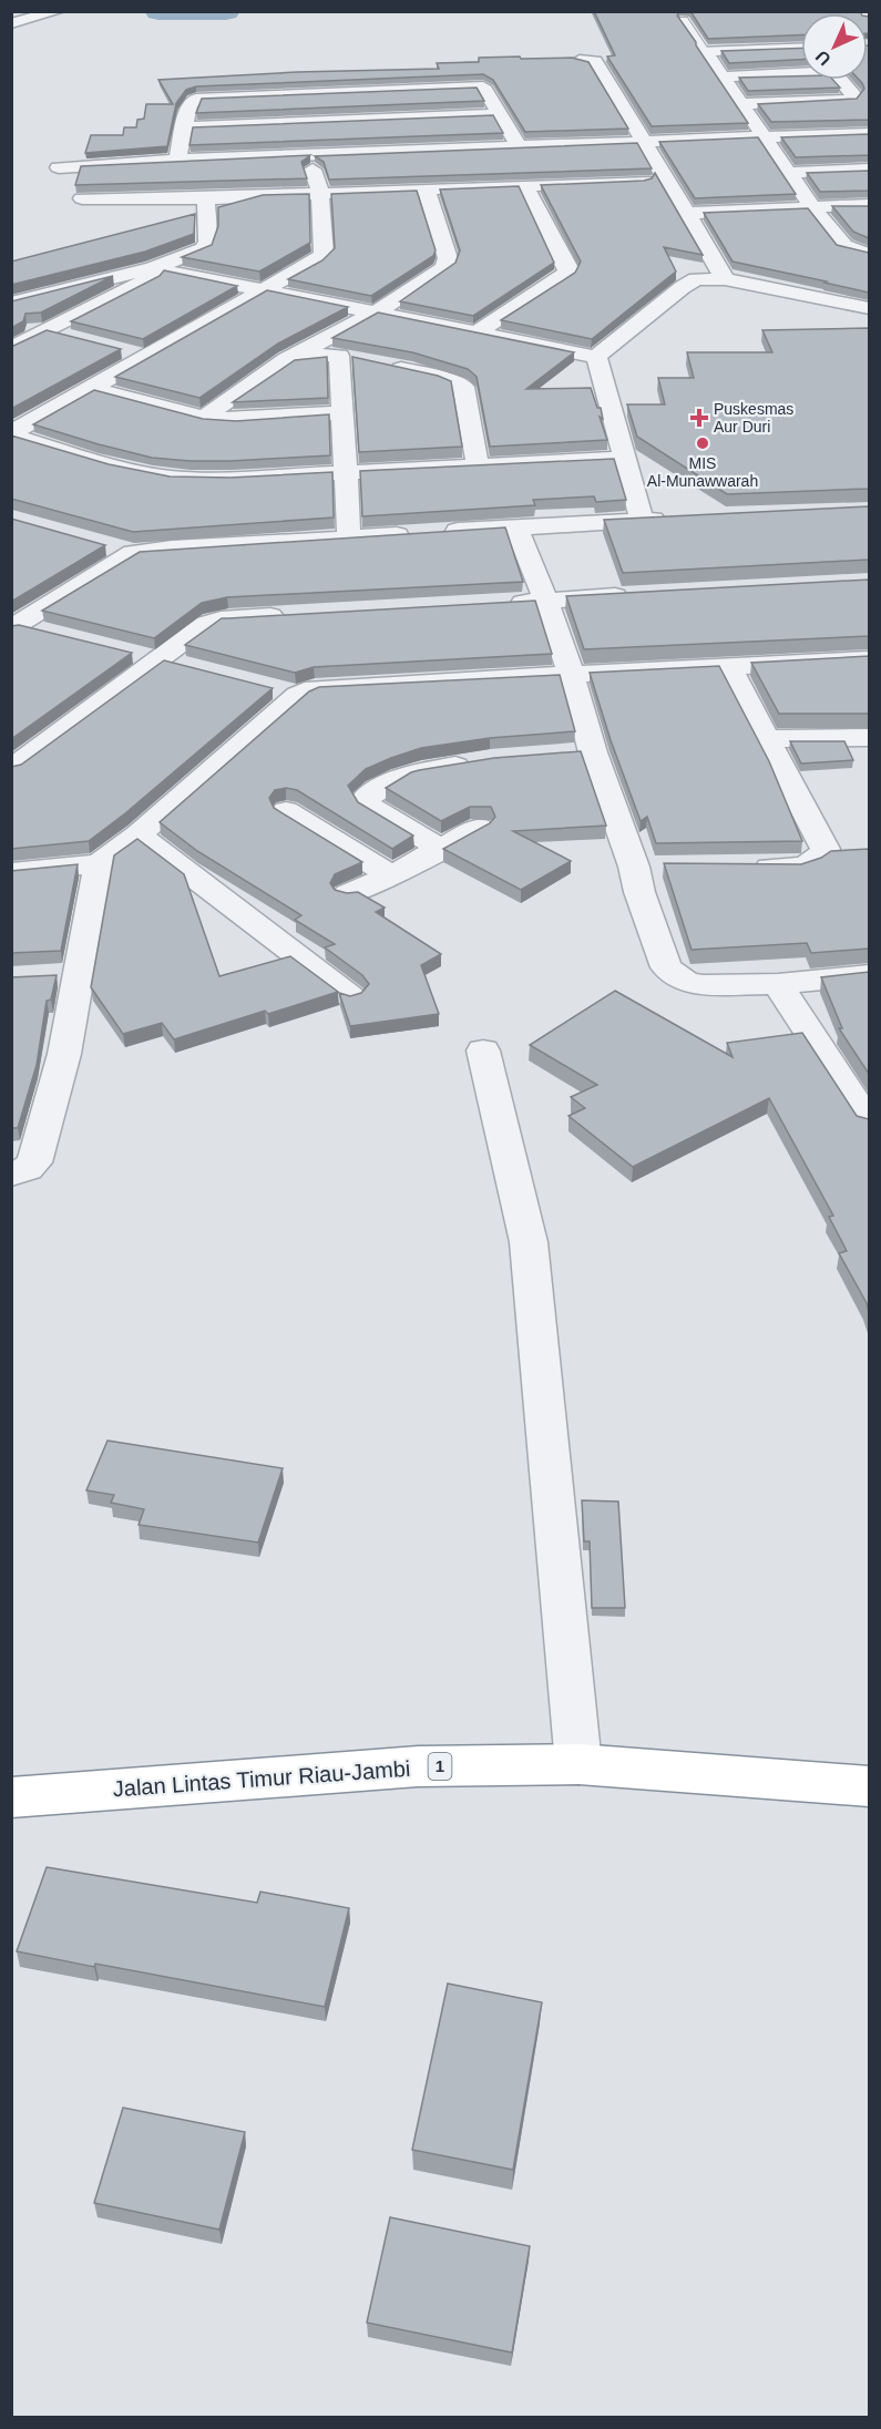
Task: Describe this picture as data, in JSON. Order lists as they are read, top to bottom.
{
  "streets": {
    "highway": ["1", "Jalan Lintas Timur Riau-Jambi"]
  },
  "places": {
    "health": ["Puskesmas Aur Duri"],
    "other": ["MIS Al-Munawwarah"]
  },
  "north": "bottom left"
}
